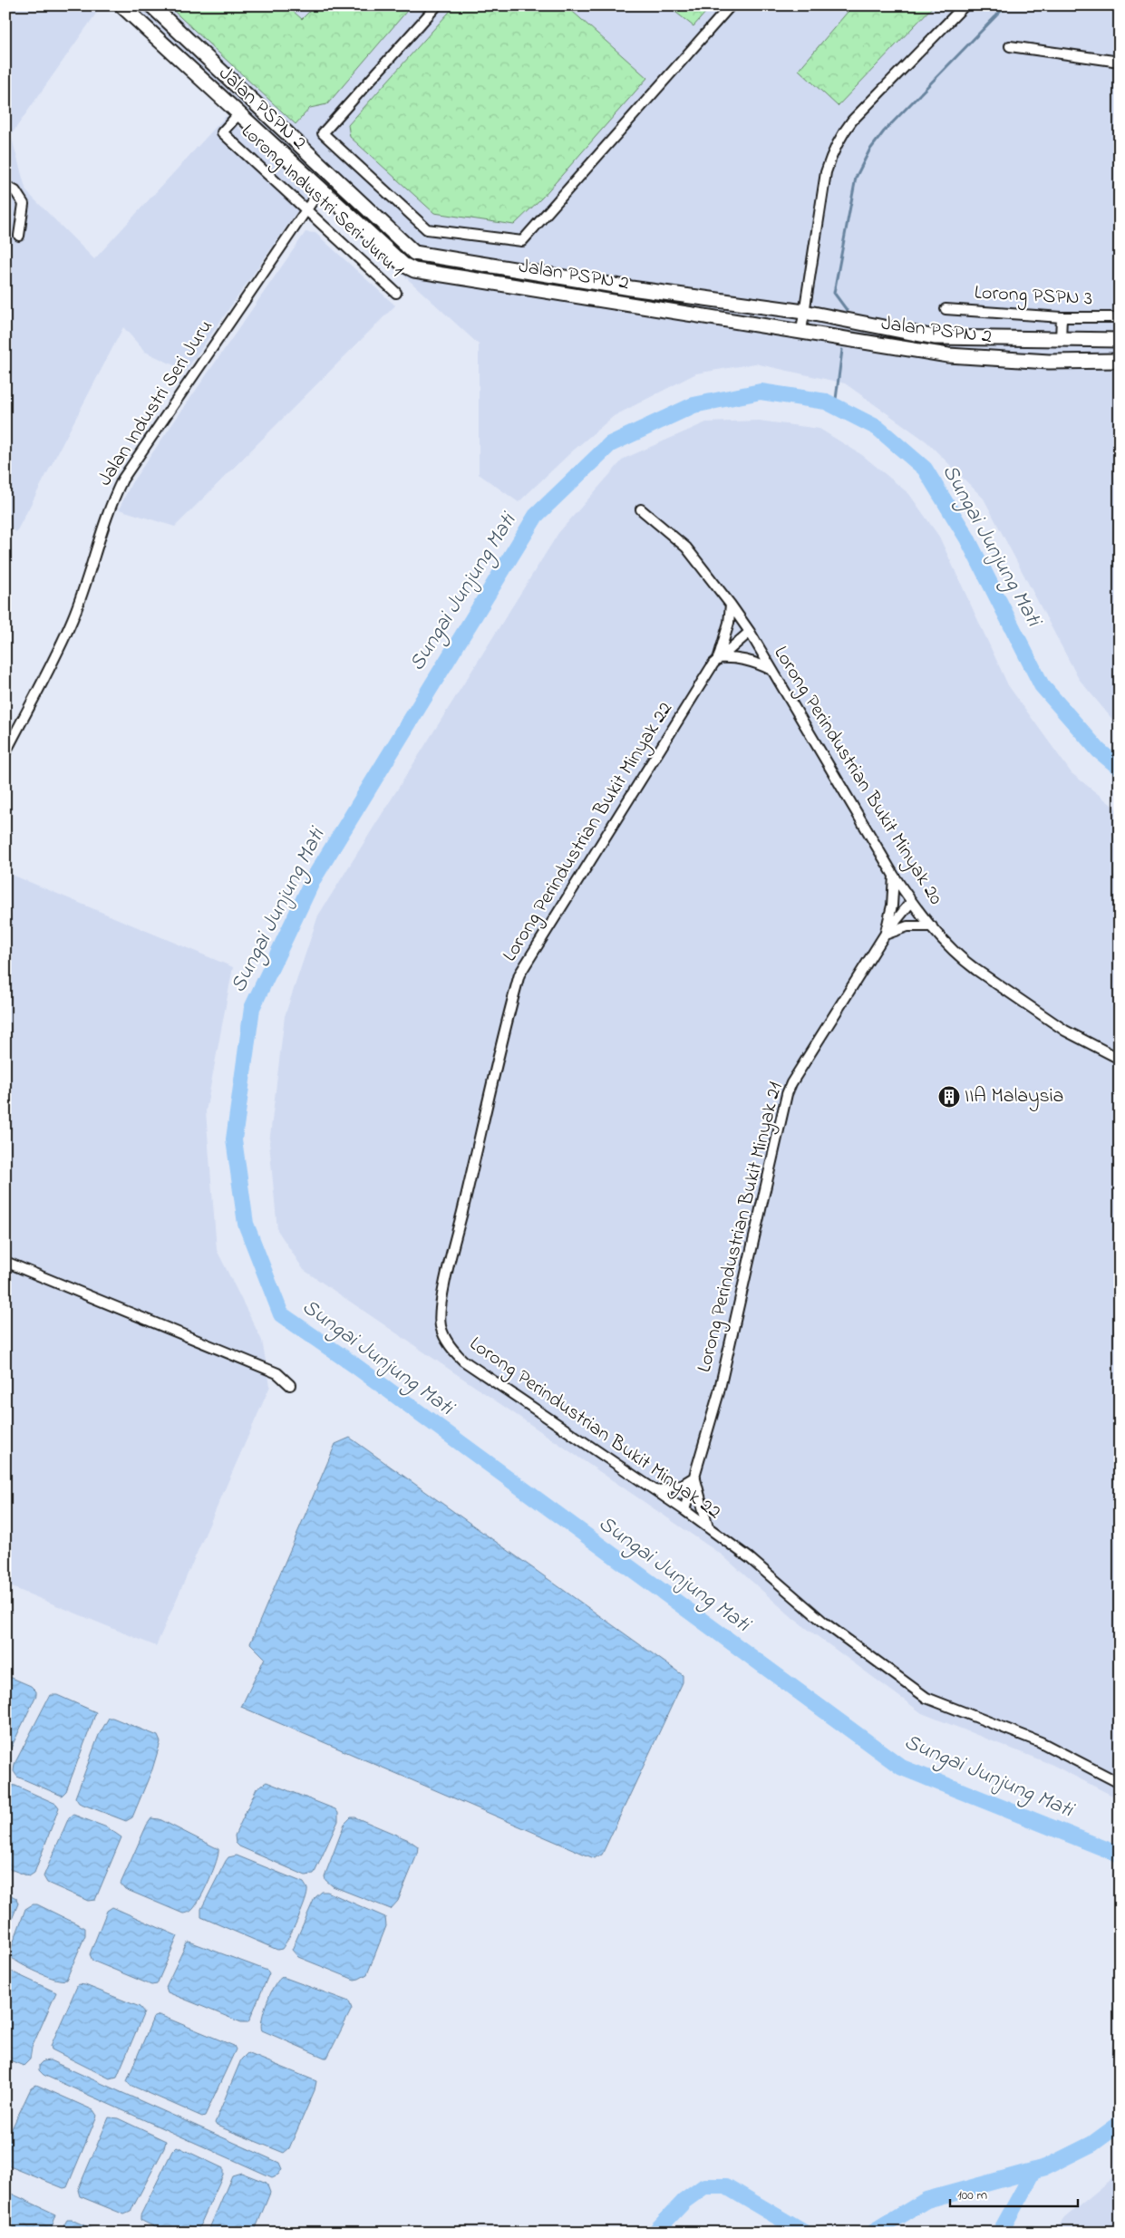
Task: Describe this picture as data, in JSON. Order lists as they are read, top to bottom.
{
  "streets": {
    "street": [
      "Jalan PSPN 2",
      "Lorong Industri Seri Juru 1",
      "Lorong PSPN 3",
      "Jalan Industri Seri Juru",
      "Lorong Perindustrian Bukit Minyak 20",
      "Lorong Perindustrian Bukit Minyak 22",
      "Lorong Perindustrian Bukit Minyak 21"
    ]
  },
  "crossings": [
    ["Jalan PSPN 2", "Lorong Industri Seri Juru 1"],
    ["Jalan PSPN 2", "Jalan Industri Seri Juru"],
    ["Lorong Industri Seri Juru 1", "Jalan Industri Seri Juru"],
    ["Lorong Perindustrian Bukit Minyak 20", "Lorong Perindustrian Bukit Minyak 22"],
    ["Lorong Perindustrian Bukit Minyak 20", "Lorong Perindustrian Bukit Minyak 21"],
    ["Lorong Perindustrian Bukit Minyak 22", "Lorong Perindustrian Bukit Minyak 21"]
  ],
  "water": ["Sungai Junjung Mati"],
  "places": {
    "building": ["IIA Malaysia"]
  },
  "scale_bar": "100 m"
}
